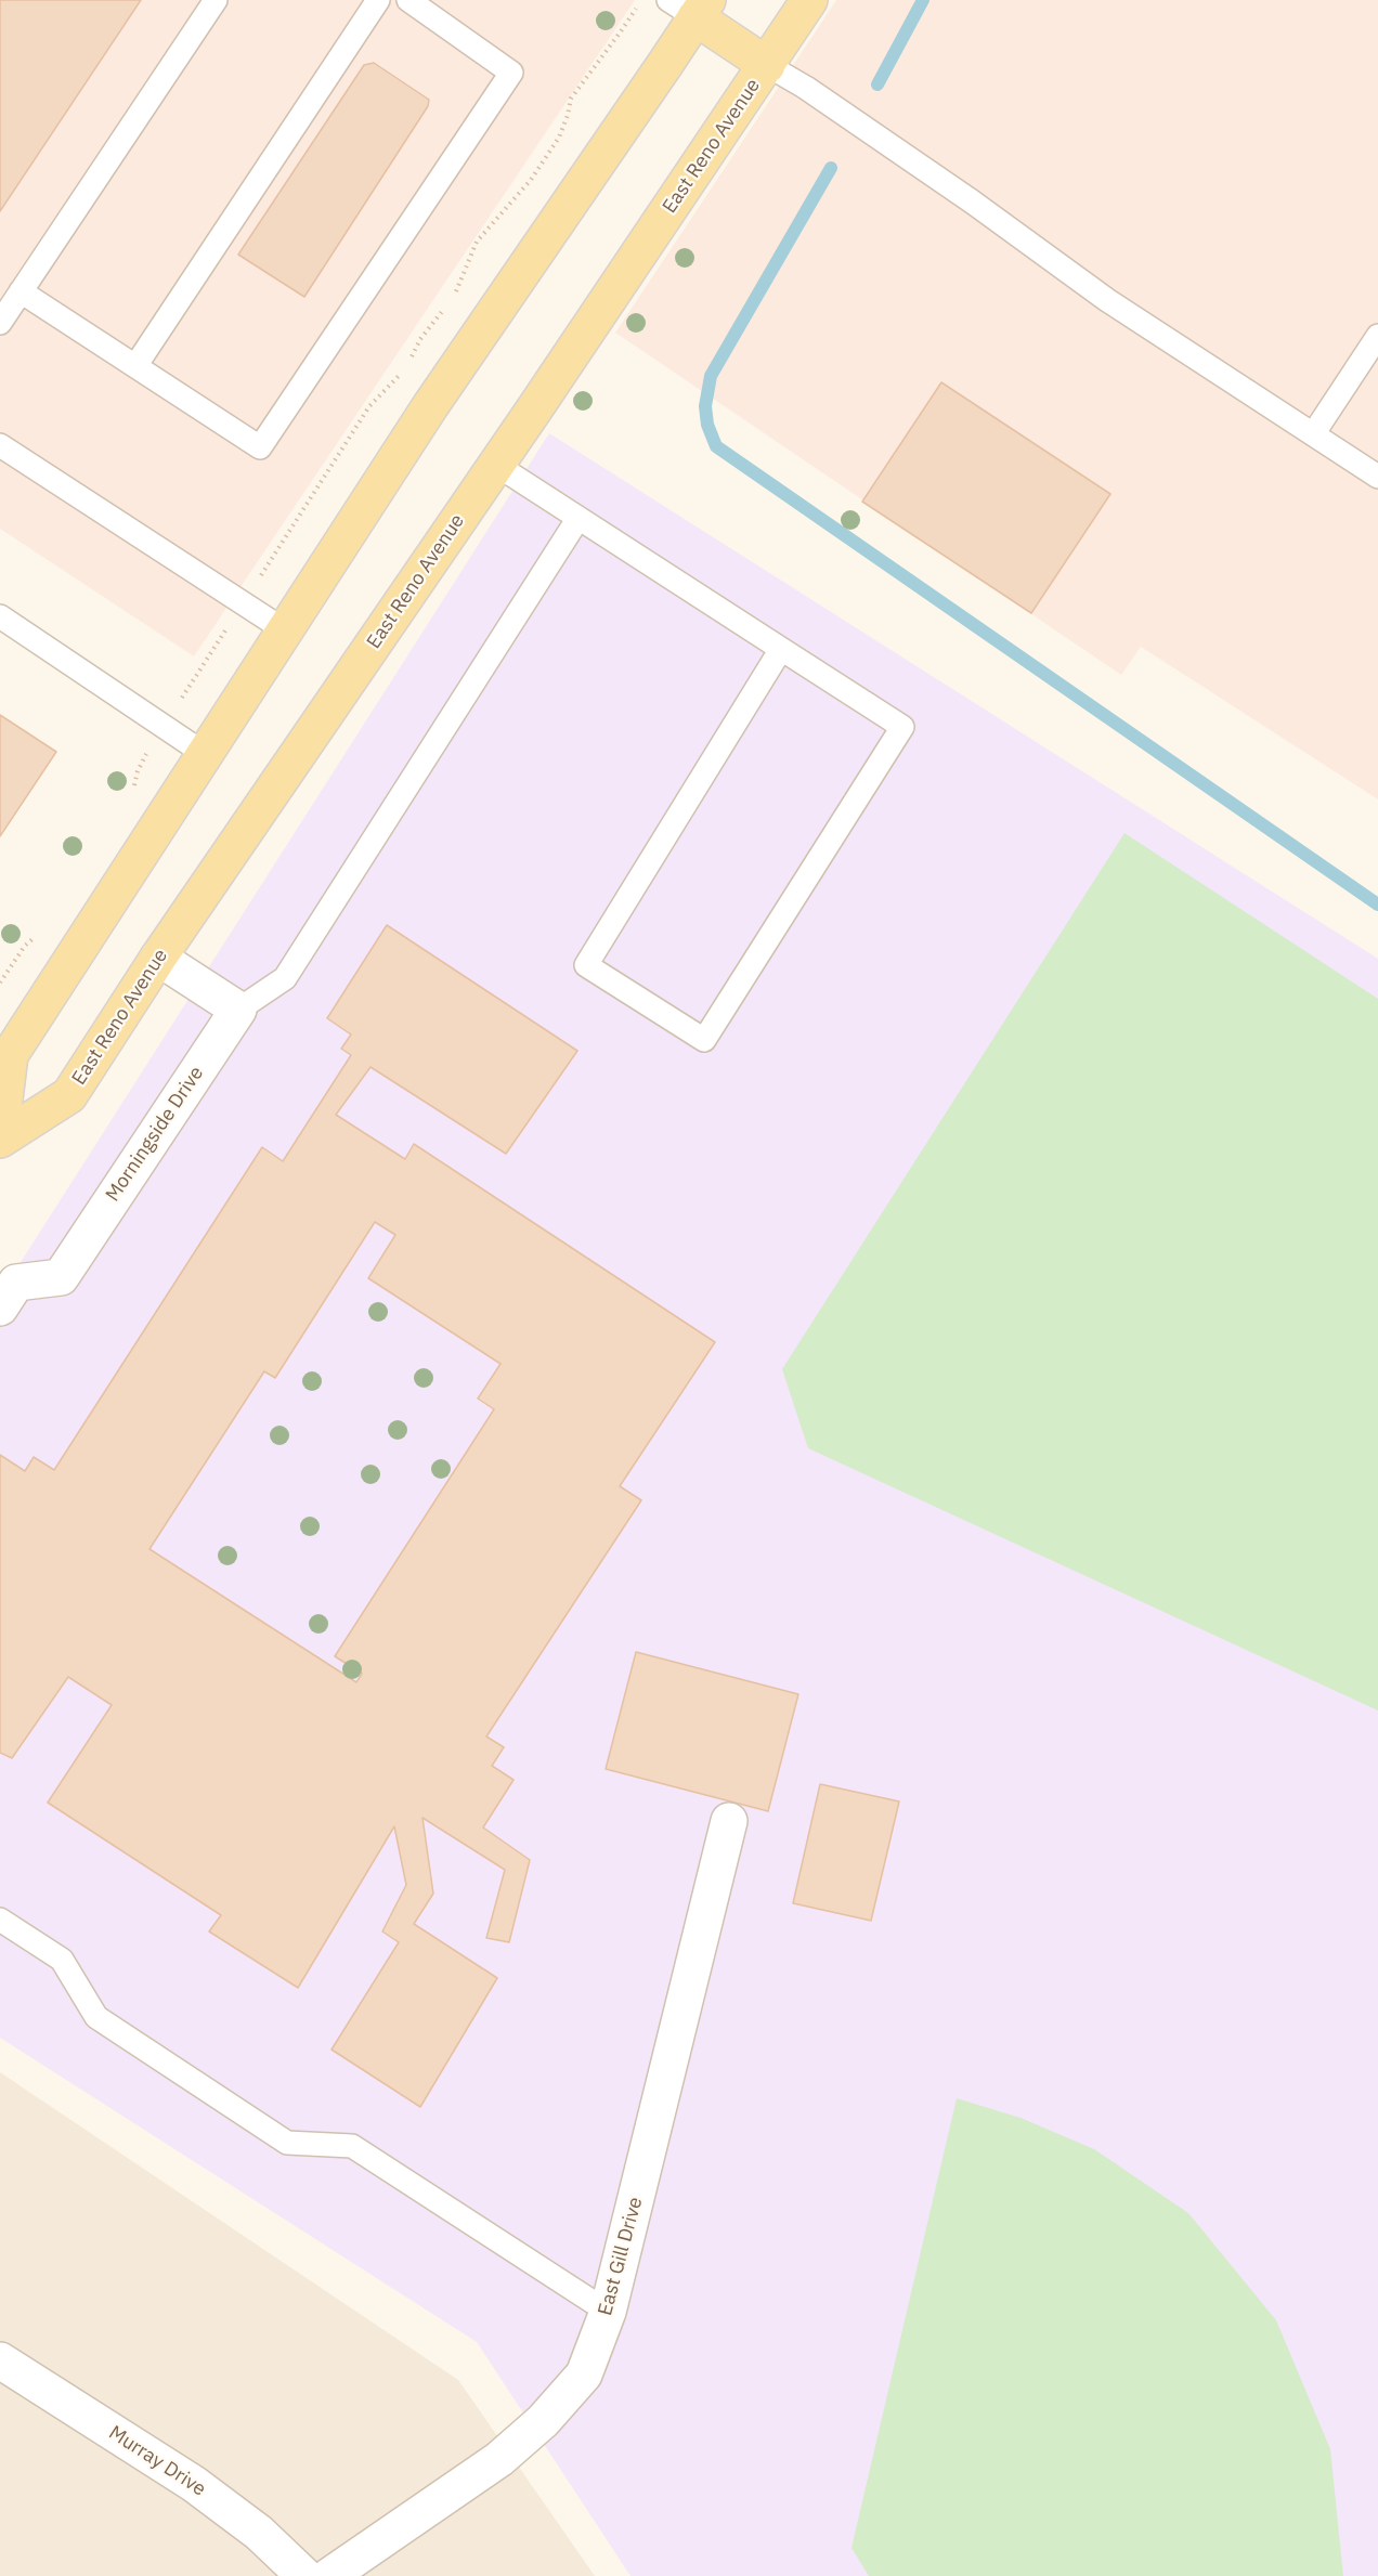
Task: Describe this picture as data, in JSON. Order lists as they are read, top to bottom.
{
  "streets": {
    "main road": ["East Reno Avenue"],
    "street": ["Morningside Drive", "East Gill Drive", "Murray Drive"]
  }
}
